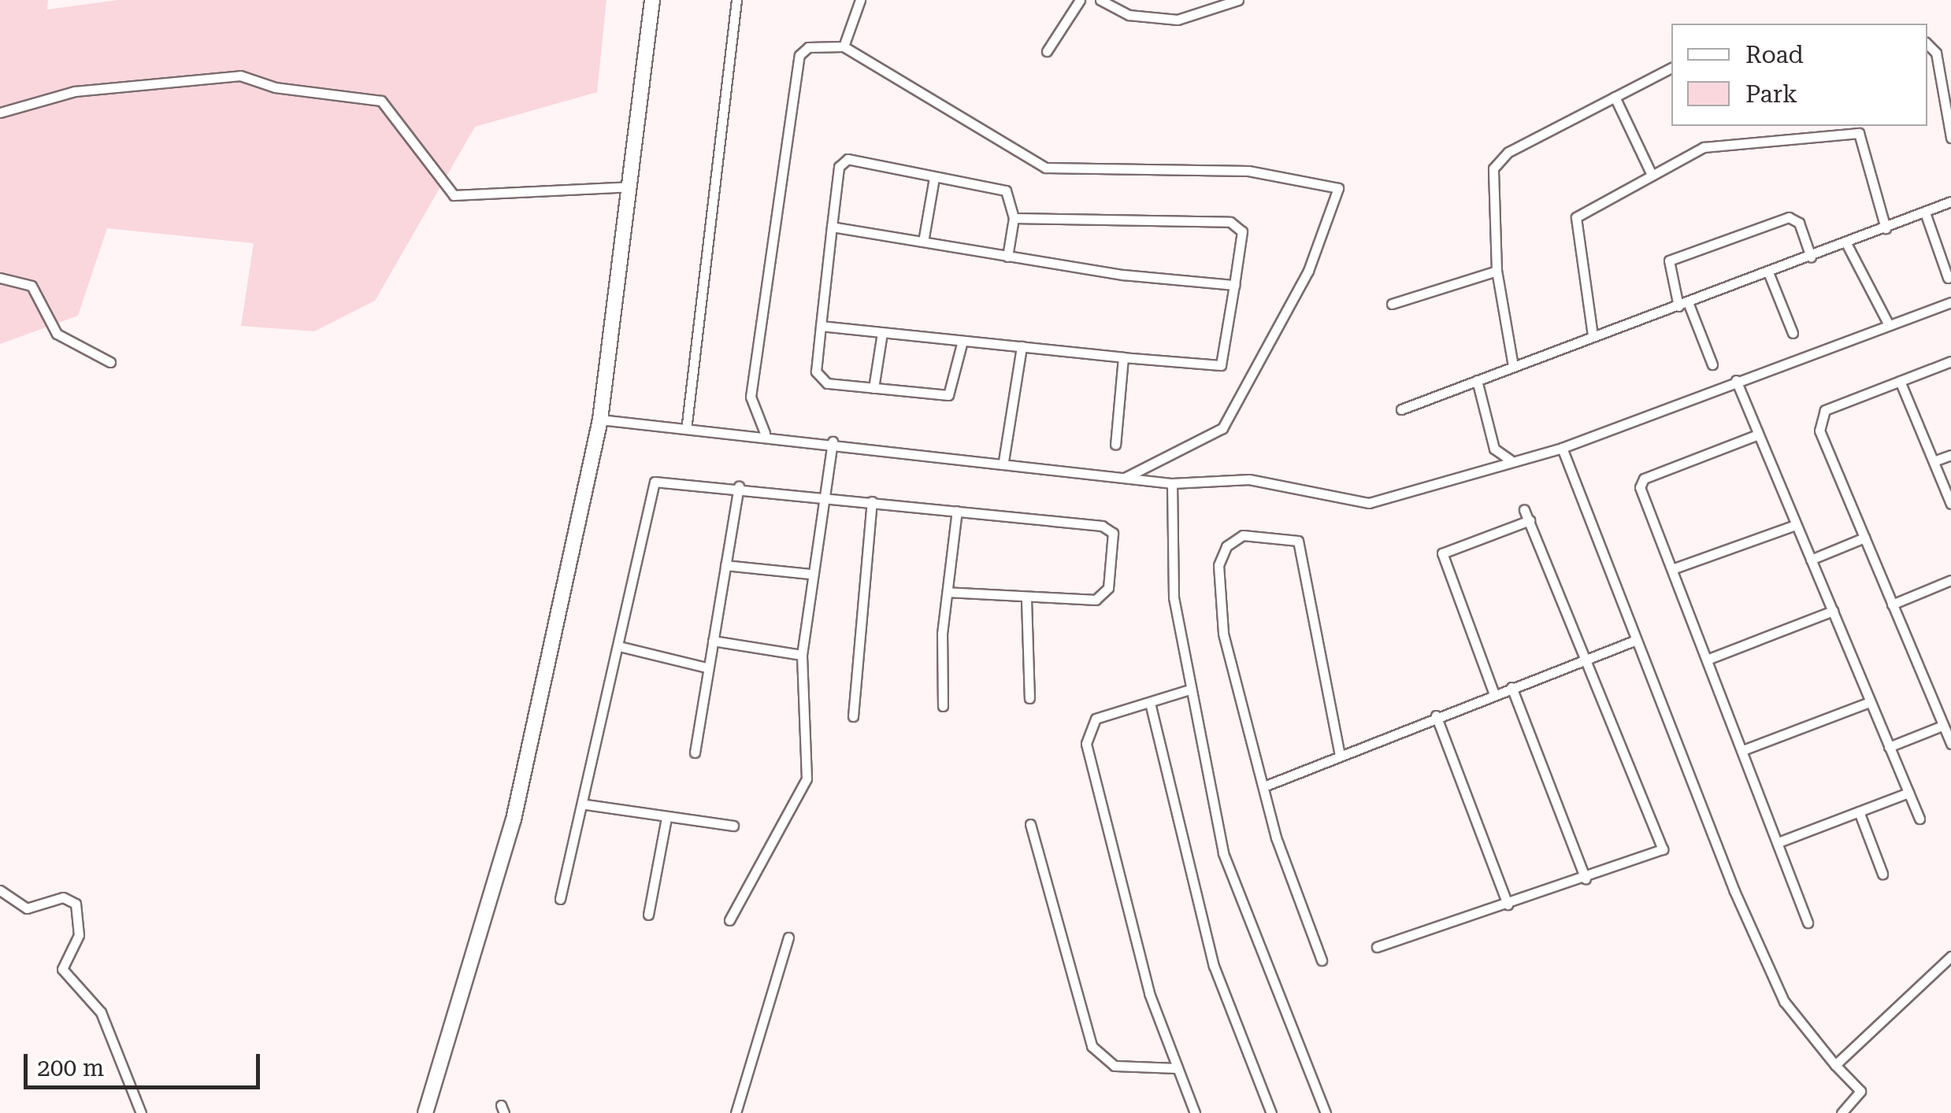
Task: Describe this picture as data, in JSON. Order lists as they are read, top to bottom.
{
  "legend": ["Road", "Park"],
  "scale_bar": "200 m"
}
